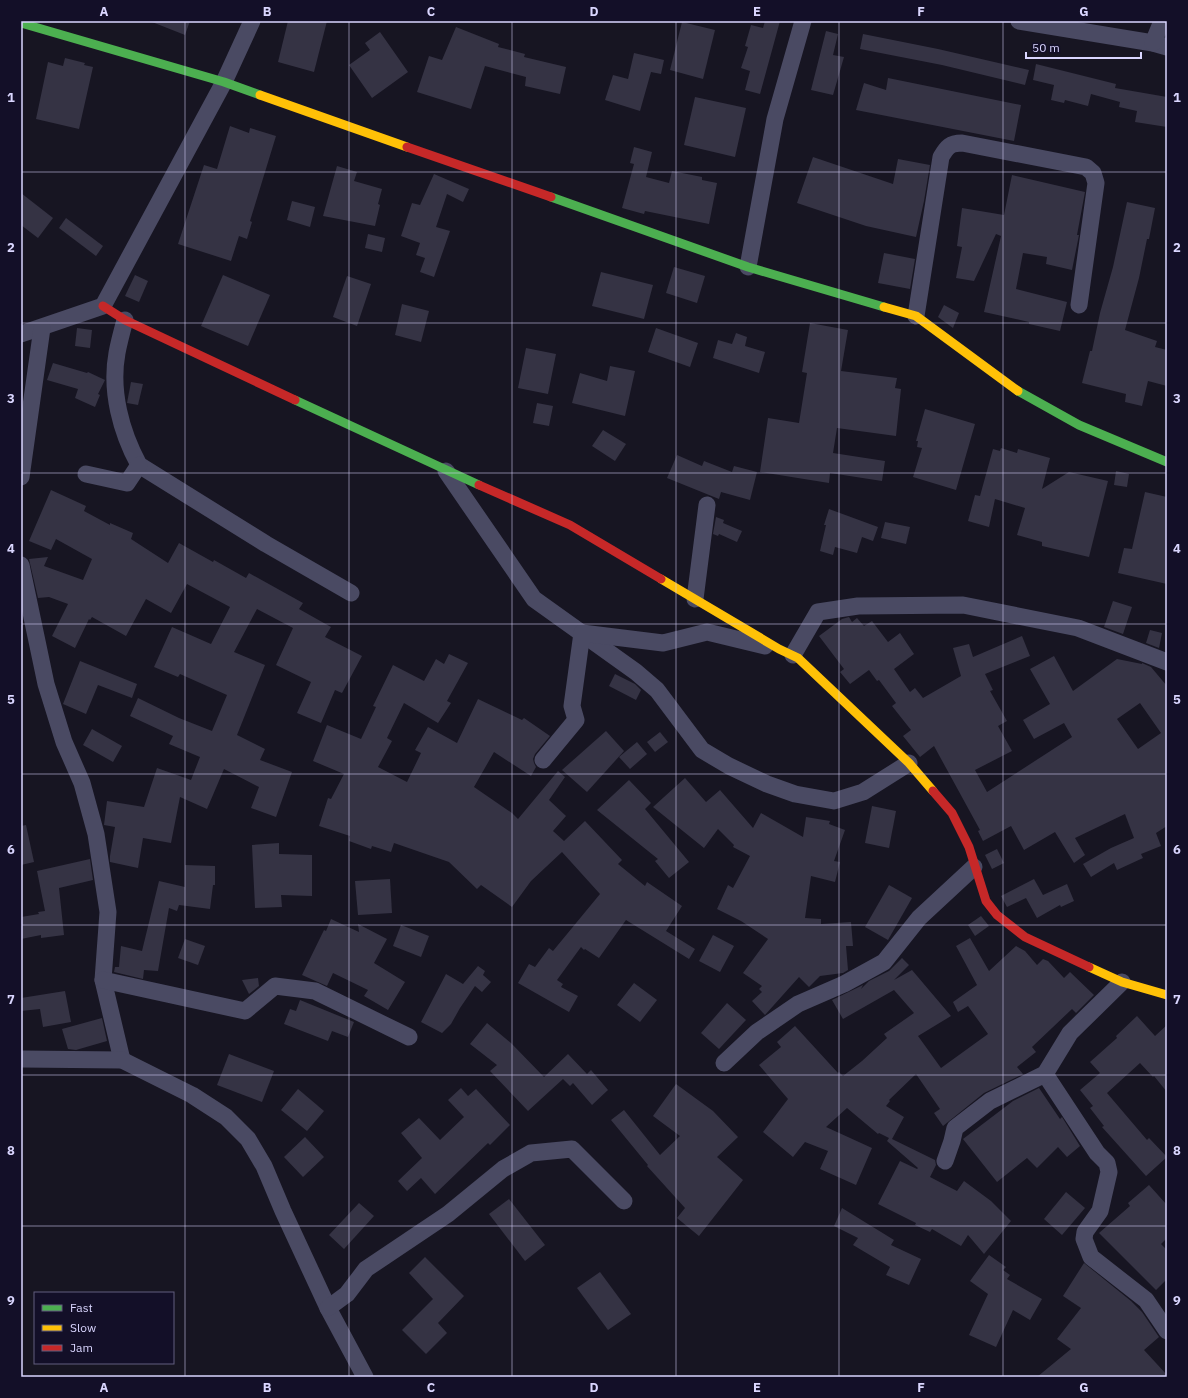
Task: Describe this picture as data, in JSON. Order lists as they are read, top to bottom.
{
  "legend": ["Fast", "Slow", "Jam"],
  "scale_bar": "50 m",
  "grid": {
    "columns": [
      "A",
      "B",
      "C",
      "D",
      "E",
      "F",
      "G"
    ],
    "rows": [
      "1",
      "2",
      "3",
      "4",
      "5",
      "6",
      "7",
      "8",
      "9"
    ]
  }
}
